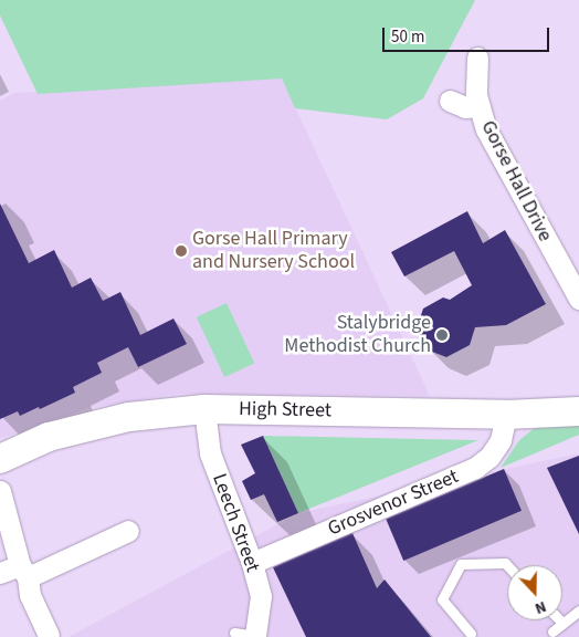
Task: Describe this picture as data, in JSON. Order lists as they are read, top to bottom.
{
  "streets": {
    "main road": ["High Street"],
    "street": ["Gorse Hall Drive", "Grosvenor Street", "Leech Street"]
  },
  "crossings": [
    ["High Street", "Grosvenor Street"],
    ["High Street", "Leech Street"],
    ["Grosvenor Street", "Leech Street"]
  ],
  "places": ["Gorse Hall Primary and Nursery School", "Stalybridge Methodist Church"],
  "scale_bar": "50 m",
  "north": "bottom"
}
